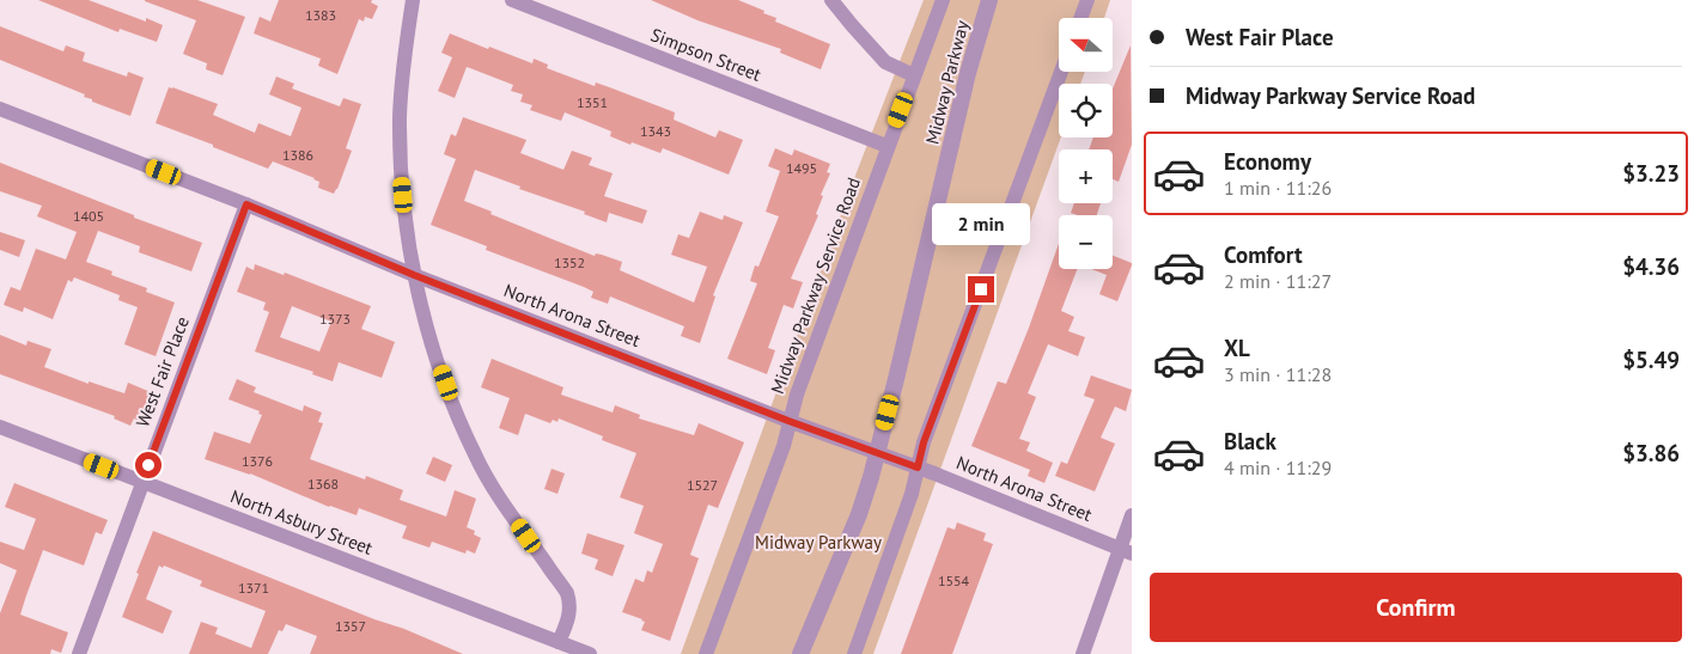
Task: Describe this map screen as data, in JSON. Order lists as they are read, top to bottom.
{
  "streets": {
    "street": [
      "Simpson Street",
      "Midway Parkway",
      "Midway Parkway Service Road",
      "North Arona Street",
      "West Fair Place",
      "North Asbury Street"
    ]
  },
  "crossings": [
    ["Simpson Street", "Midway Parkway Service Road"],
    ["Midway Parkway", "North Arona Street"],
    ["Midway Parkway Service Road", "North Arona Street"],
    ["North Arona Street", "West Fair Place"],
    ["West Fair Place", "North Asbury Street"]
  ],
  "parks": ["Midway Parkway"],
  "house_numbers": [
    "1383",
    "1351",
    "1343",
    "1386",
    "1495",
    "1405",
    "1352",
    "1373",
    "1376",
    "1368",
    "1527",
    "1554",
    "1371",
    "1357"
  ],
  "north": "left",
  "page": {
    "banner": ["West Fair Place", "Midway Parkway Service Road"],
    "map_buttons": ["+", "−"],
    "list": [
      {
        "name": "Economy",
        "note": "1 min · 11:26",
        "value": "$3.23"
      },
      {
        "name": "Comfort",
        "note": "2 min · 11:27",
        "value": "$4.36"
      },
      {
        "name": "XL",
        "note": "3 min · 11:28",
        "value": "$5.49"
      },
      {
        "name": "Black",
        "note": "4 min · 11:29",
        "value": "$3.86"
      }
    ],
    "bubble": "2 min",
    "buttons": "Confirm"
  }
}
